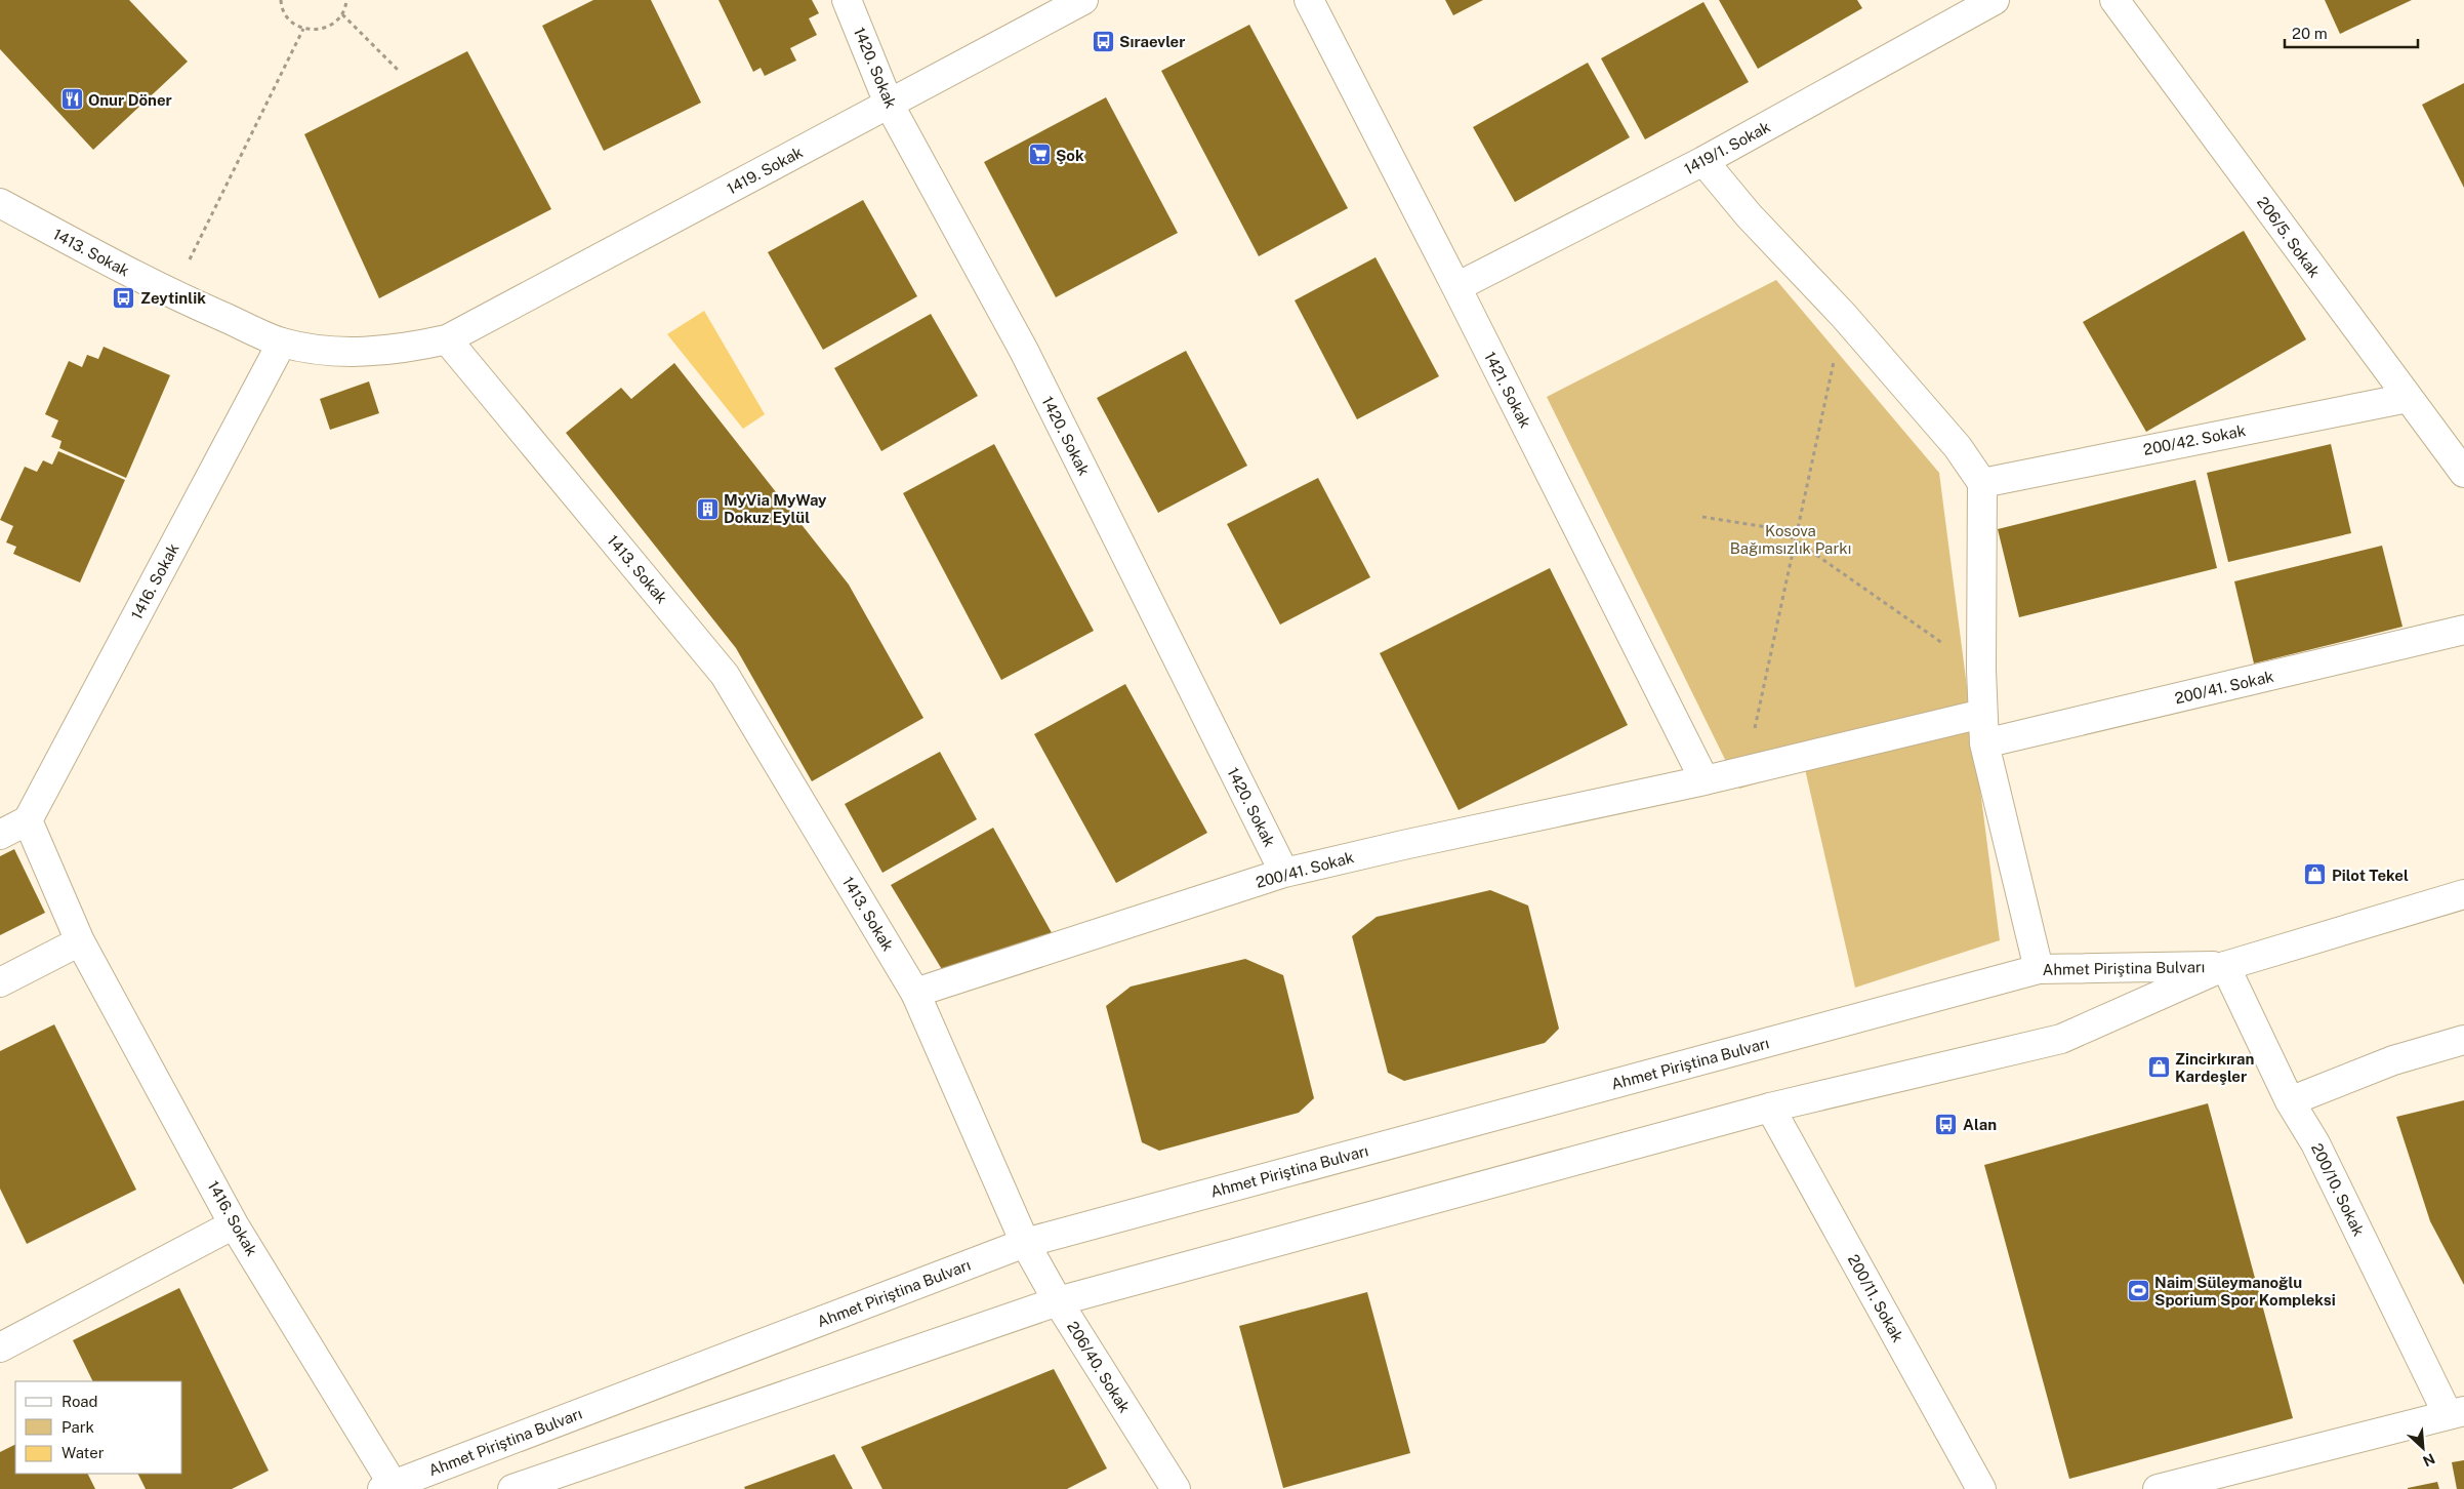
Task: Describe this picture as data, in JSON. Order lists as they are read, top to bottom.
{
  "streets": {
    "street": [
      "1420. Sokak",
      "1419/1. Sokak",
      "1419. Sokak",
      "206/5. Sokak",
      "1413. Sokak",
      "1421. Sokak",
      "200/42. Sokak",
      "1416. Sokak",
      "200/41. Sokak",
      "Ahmet Piriştina Bulvarı",
      "200/10. Sokak",
      "200/11. Sokak",
      "206/40. Sokak"
    ]
  },
  "crossings": [
    ["1420. Sokak", "1419. Sokak"],
    ["1420. Sokak", "200/41. Sokak"],
    ["1419/1. Sokak", "1421. Sokak"],
    ["1419. Sokak", "1413. Sokak"],
    ["206/5. Sokak", "200/42. Sokak"],
    ["1413. Sokak", "1416. Sokak"],
    ["1413. Sokak", "200/41. Sokak"],
    ["1413. Sokak", "Ahmet Piriştina Bulvarı"],
    ["1413. Sokak", "206/40. Sokak"],
    ["1421. Sokak", "200/41. Sokak"],
    ["1416. Sokak", "Ahmet Piriştina Bulvarı"],
    ["Ahmet Piriştina Bulvarı", "200/10. Sokak"],
    ["Ahmet Piriştina Bulvarı", "200/11. Sokak"],
    ["Ahmet Piriştina Bulvarı", "206/40. Sokak"]
  ],
  "parks": ["Kosova Bağımsızlık Parkı"],
  "places": {
    "bus stop": ["Sıraevler", "Zeytinlik", "Alan"],
    "restaurant": ["Onur Döner"],
    "supermarket": ["Şok"],
    "building": ["MyVia MyWay Dokuz Eylül"],
    "shop": ["Pilot Tekel", "Zincirkıran Kardeşler"],
    "sports": ["Naim Süleymanoğlu Sporium Spor Kompleksi"]
  },
  "legend": ["Road", "Park", "Water"],
  "scale_bar": "20 m",
  "north": "bottom right"
}
